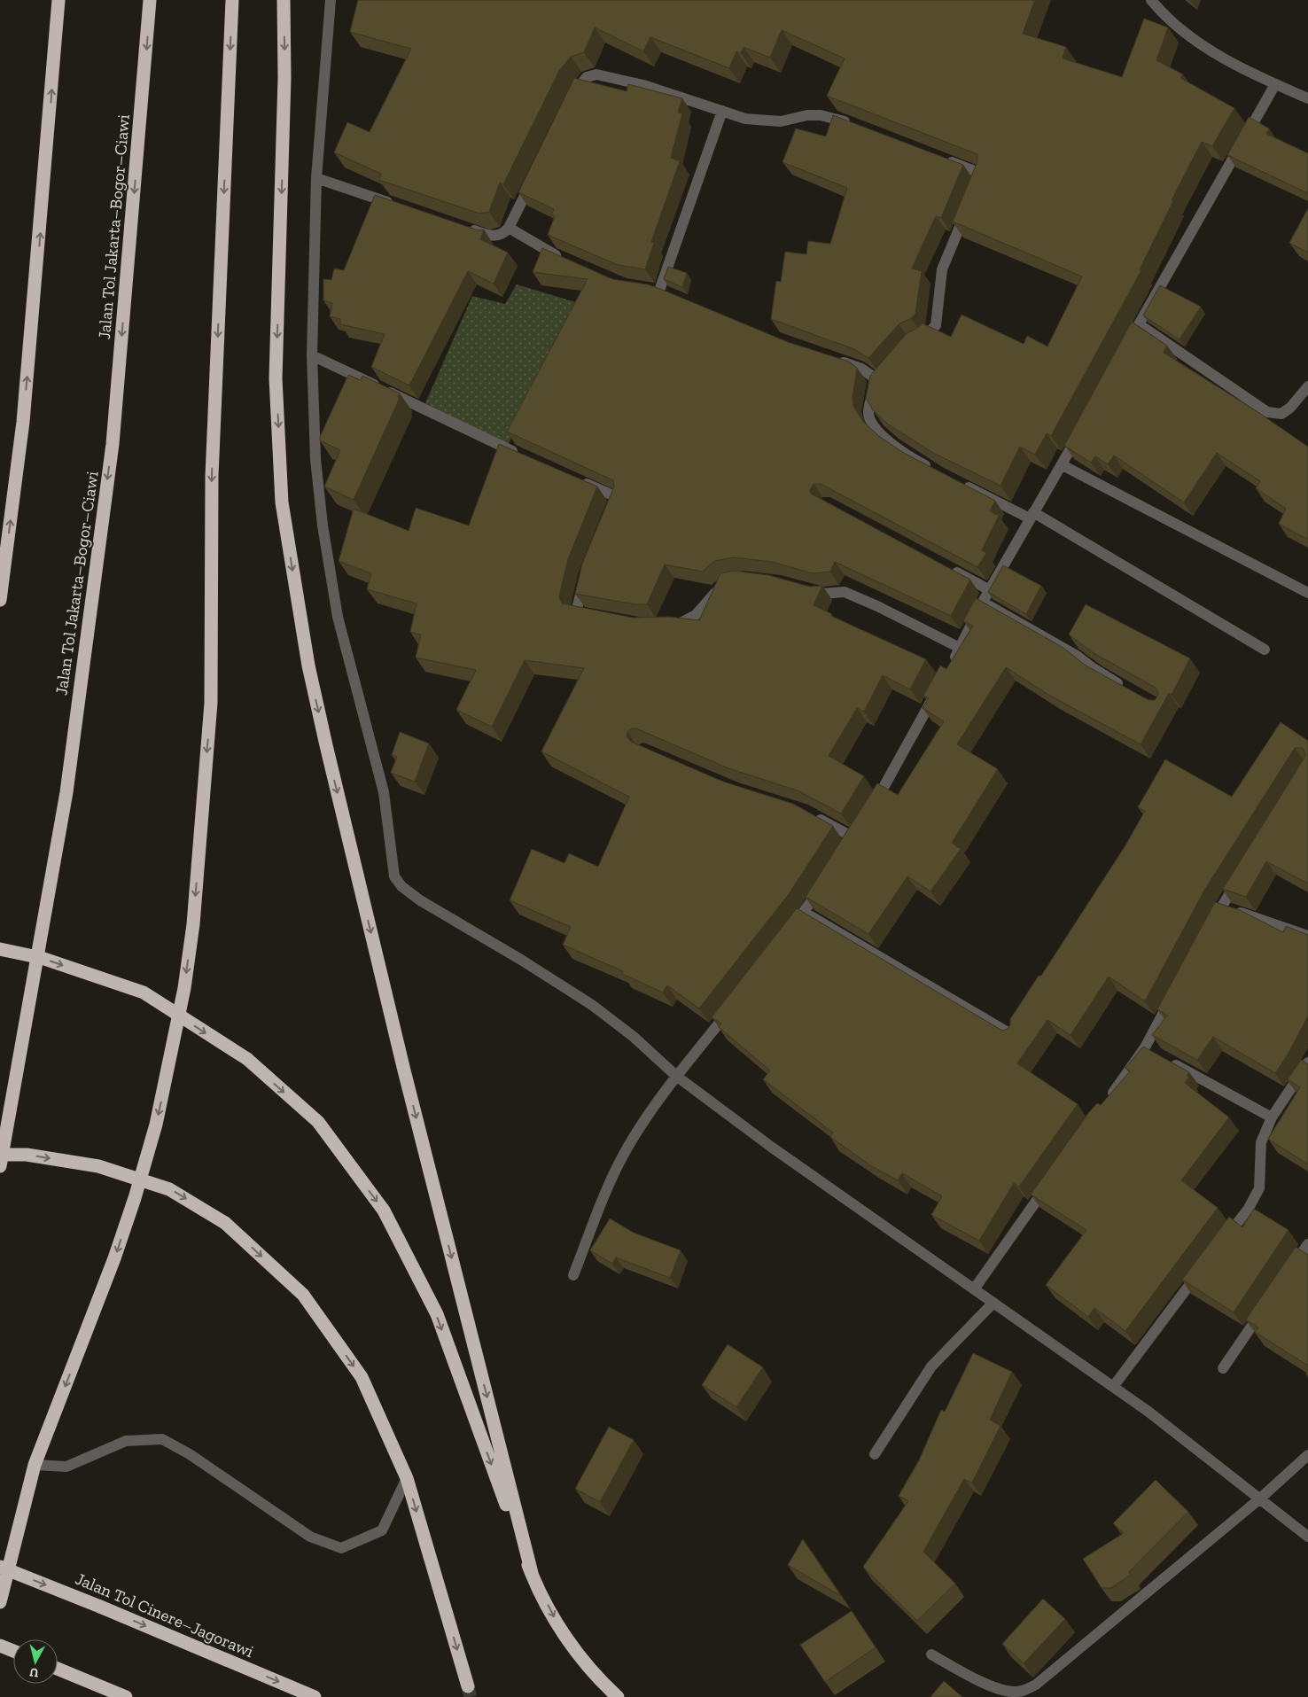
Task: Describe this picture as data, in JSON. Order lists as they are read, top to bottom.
{
  "streets": {
    "highway": ["Jalan Tol Jakarta–Bogor–Ciawi", "Jalan Tol Cinere–Jagorawi"]
  },
  "one_way": ["Jalan Tol Cinere–Jagorawi"],
  "north": "bottom"
}
